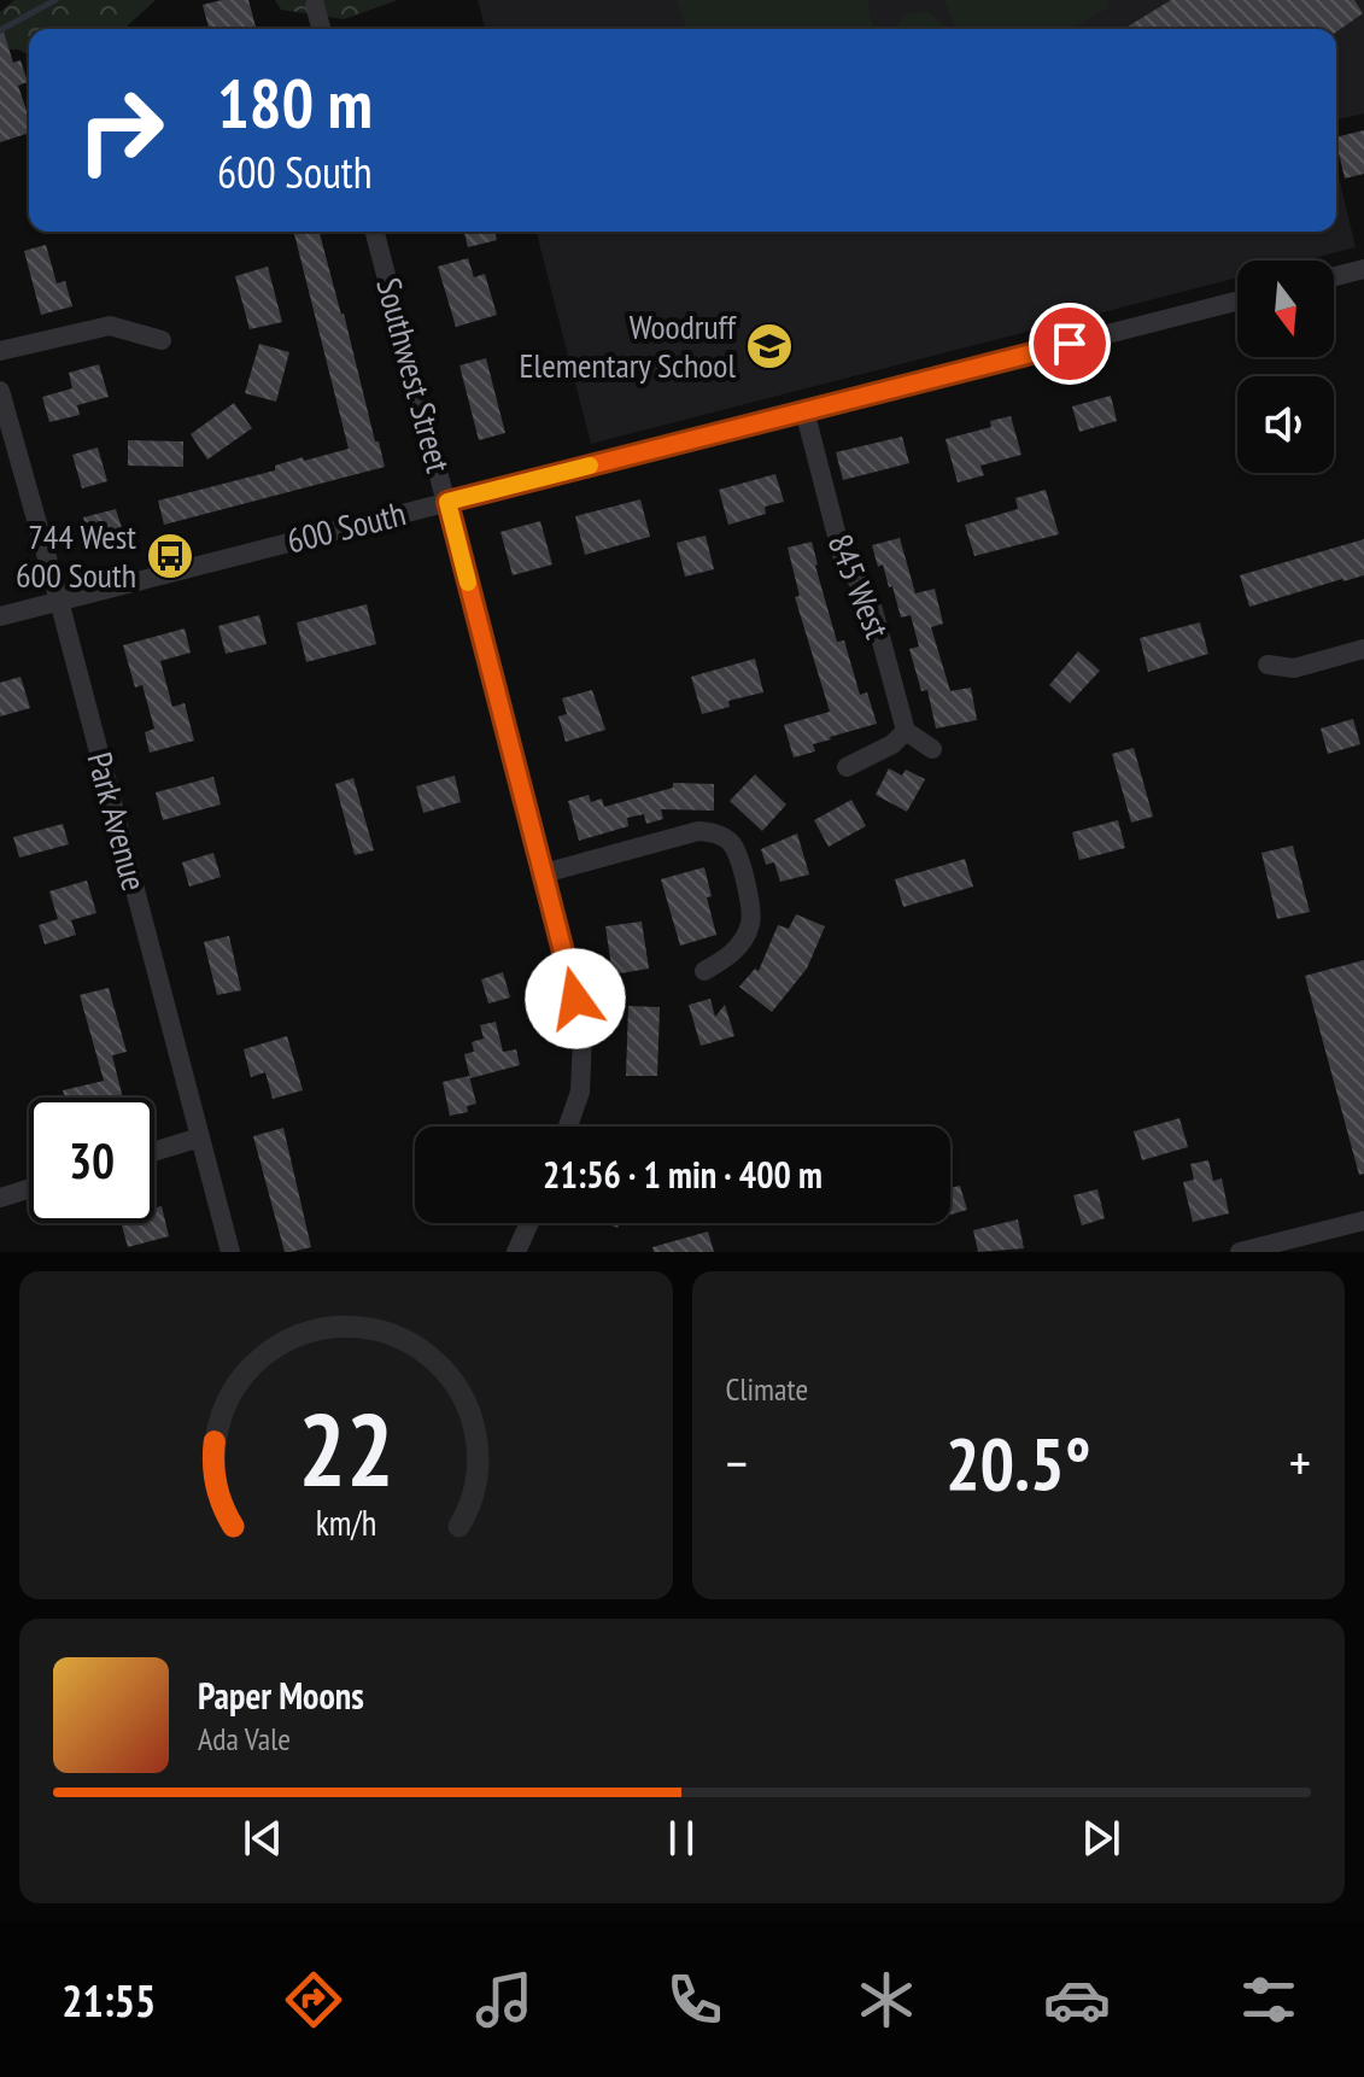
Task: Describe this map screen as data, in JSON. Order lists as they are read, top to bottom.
{
  "streets": {
    "street": [
      "Southwest Street",
      "600 South",
      "845 West",
      "Park Avenue"
    ]
  },
  "crossings": [
    ["Southwest Street", "600 South"],
    ["600 South", "845 West"],
    ["600 South", "Park Avenue"]
  ],
  "places": {
    "school or university": ["Woodruff Elementary School"],
    "bus stop": ["744 West 600 South"]
  },
  "north": "bottom",
  "page": {
    "turn": ["180 m", "600 South"],
    "limit": "30",
    "trip": "21:56 · 1 min · 400 m",
    "tile": "Climate",
    "heat": ["−", "20.5°", "+"],
    "song": ["Paper Moons", "Ada Vale"],
    "tabs": "21:55",
    "gauge": ["22", "km/h"]
  }
}
